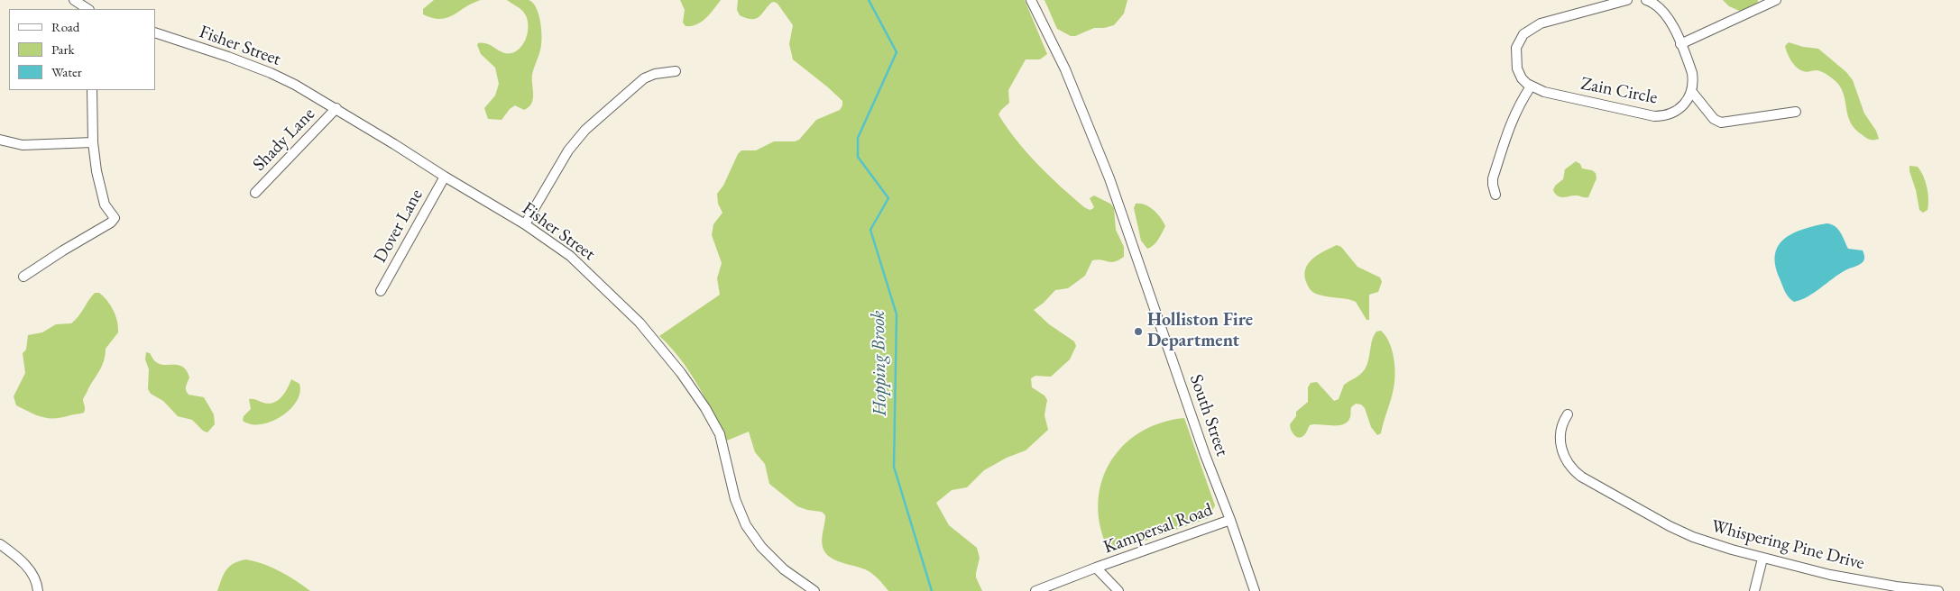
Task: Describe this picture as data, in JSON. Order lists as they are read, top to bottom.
{
  "streets": {
    "street": [
      "Fisher Street",
      "Zain Circle",
      "Shady Lane",
      "Dover Lane",
      "South Street",
      "Kampersal Road",
      "Whispering Pine Drive"
    ]
  },
  "crossings": [
    ["Fisher Street", "Shady Lane"],
    ["Fisher Street", "Dover Lane"],
    ["South Street", "Kampersal Road"]
  ],
  "water": ["Hopping Brook"],
  "places": ["Holliston Fire Department"],
  "legend": ["Road", "Park", "Water"]
}
